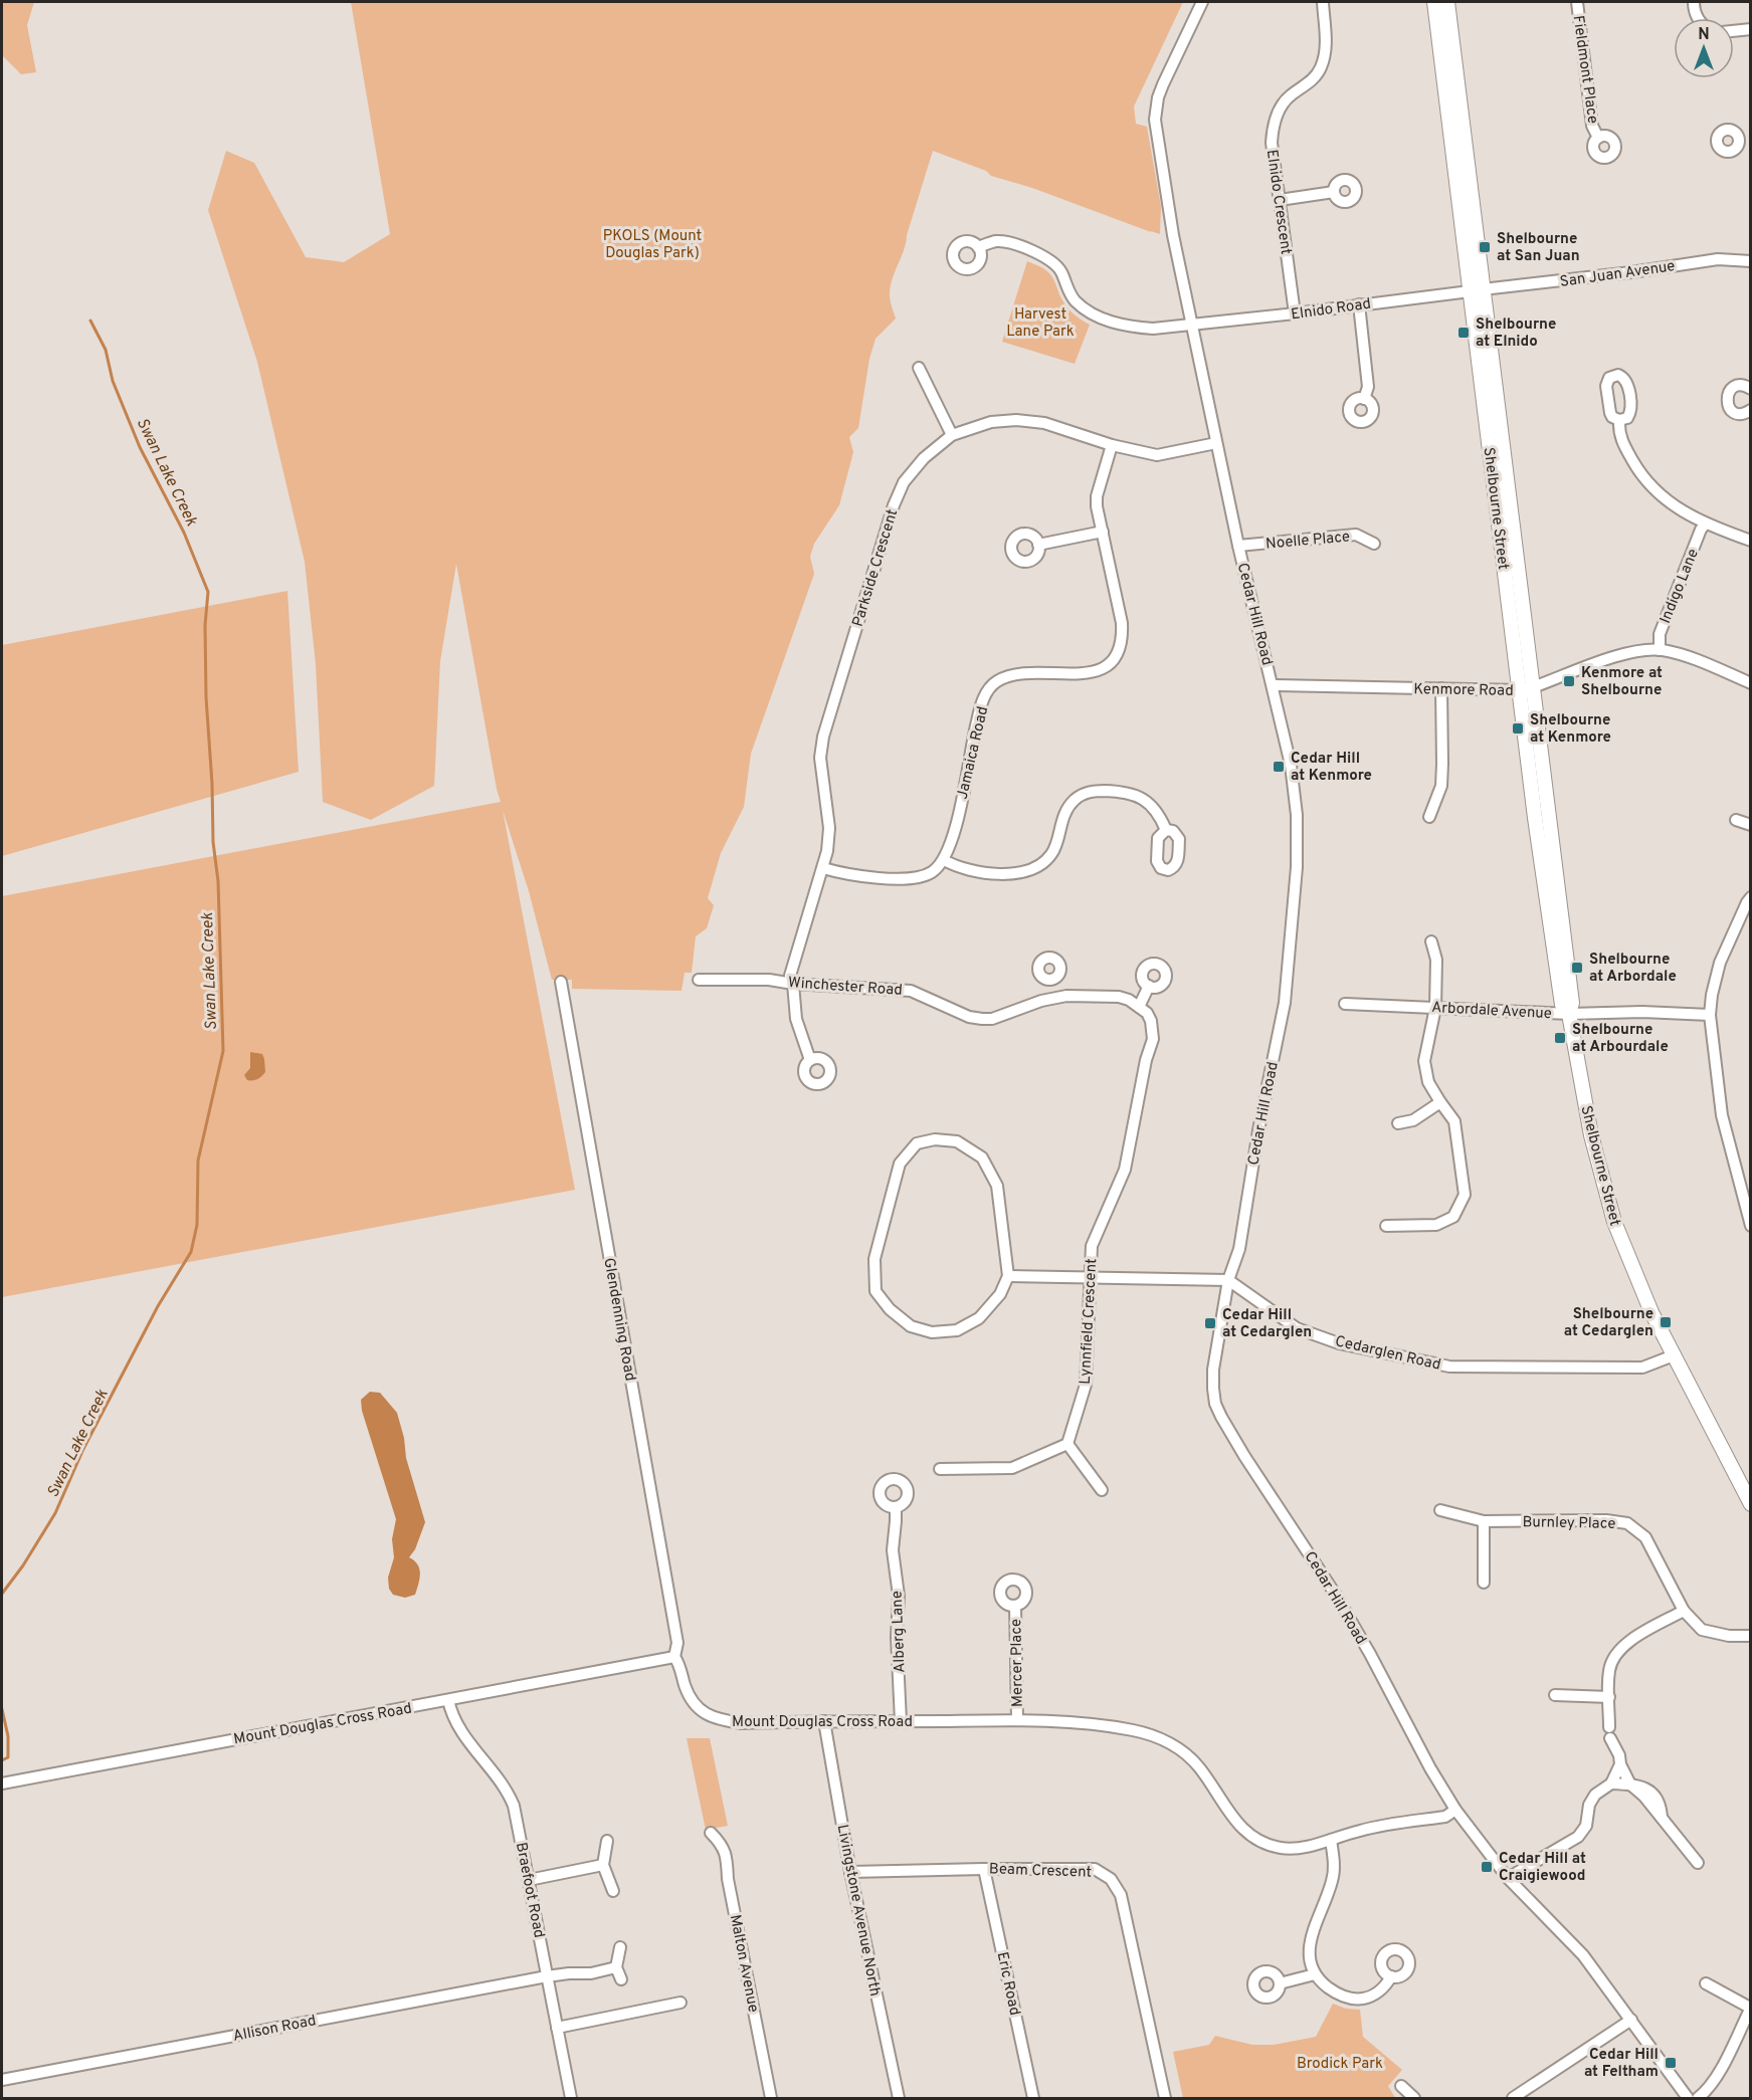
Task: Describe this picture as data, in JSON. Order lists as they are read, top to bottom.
{
  "streets": {
    "main road": ["Shelbourne Street"],
    "street": [
      "Fieldmont Place",
      "Elnido Crescent",
      "San Juan Avenue",
      "Elnido Road",
      "Noelle Place",
      "Parkside Crescent",
      "Indigo Lane",
      "Cedar Hill Road",
      "Kenmore Road",
      "Jamaica Road",
      "Winchester Road",
      "Arbordale Avenue",
      "Glendenning Road",
      "Lynnfield Crescent",
      "Cedarglen Road",
      "Burnley Place",
      "Alberg Lane",
      "Mercer Place",
      "Mount Douglas Cross Road",
      "Beam Crescent",
      "Braefoot Road",
      "Livingstone Avenue North",
      "Malton Avenue",
      "Eric Road",
      "Allison Road"
    ]
  },
  "crossings": [
    ["Elnido Crescent", "Elnido Road"],
    ["San Juan Avenue", "Elnido Road"],
    ["San Juan Avenue", "Shelbourne Street"],
    ["Elnido Road", "Shelbourne Street"],
    ["Elnido Road", "Cedar Hill Road"],
    ["Shelbourne Street", "Kenmore Road"],
    ["Shelbourne Street", "Arbordale Avenue"],
    ["Shelbourne Street", "Cedarglen Road"],
    ["Noelle Place", "Cedar Hill Road"],
    ["Parkside Crescent", "Cedar Hill Road"],
    ["Parkside Crescent", "Jamaica Road"],
    ["Parkside Crescent", "Winchester Road"],
    ["Indigo Lane", "Kenmore Road"],
    ["Cedar Hill Road", "Kenmore Road"],
    ["Cedar Hill Road", "Cedarglen Road"],
    ["Cedar Hill Road", "Mount Douglas Cross Road"],
    ["Winchester Road", "Lynnfield Crescent"],
    ["Glendenning Road", "Mount Douglas Cross Road"],
    ["Alberg Lane", "Mount Douglas Cross Road"],
    ["Mercer Place", "Mount Douglas Cross Road"],
    ["Mount Douglas Cross Road", "Braefoot Road"],
    ["Mount Douglas Cross Road", "Livingstone Avenue North"],
    ["Beam Crescent", "Livingstone Avenue North"],
    ["Beam Crescent", "Eric Road"],
    ["Braefoot Road", "Allison Road"]
  ],
  "water": ["Swan Lake Creek"],
  "parks": ["PKOLS (Mount Douglas Park)", "Harvest Lane Park", "Brodick Park"],
  "places": {
    "transit": [
      "Shelbourne at San Juan",
      "Shelbourne at Elnido",
      "Kenmore at Shelbourne",
      "Shelbourne at Kenmore",
      "Cedar Hill at Kenmore",
      "Shelbourne at Arbordale",
      "Shelbourne at Arbourdale",
      "Shelbourne at Cedarglen",
      "Cedar Hill at Cedarglen",
      "Cedar Hill at Craigiewood",
      "Cedar Hill at Feltham"
    ]
  },
  "north": "top"
}
